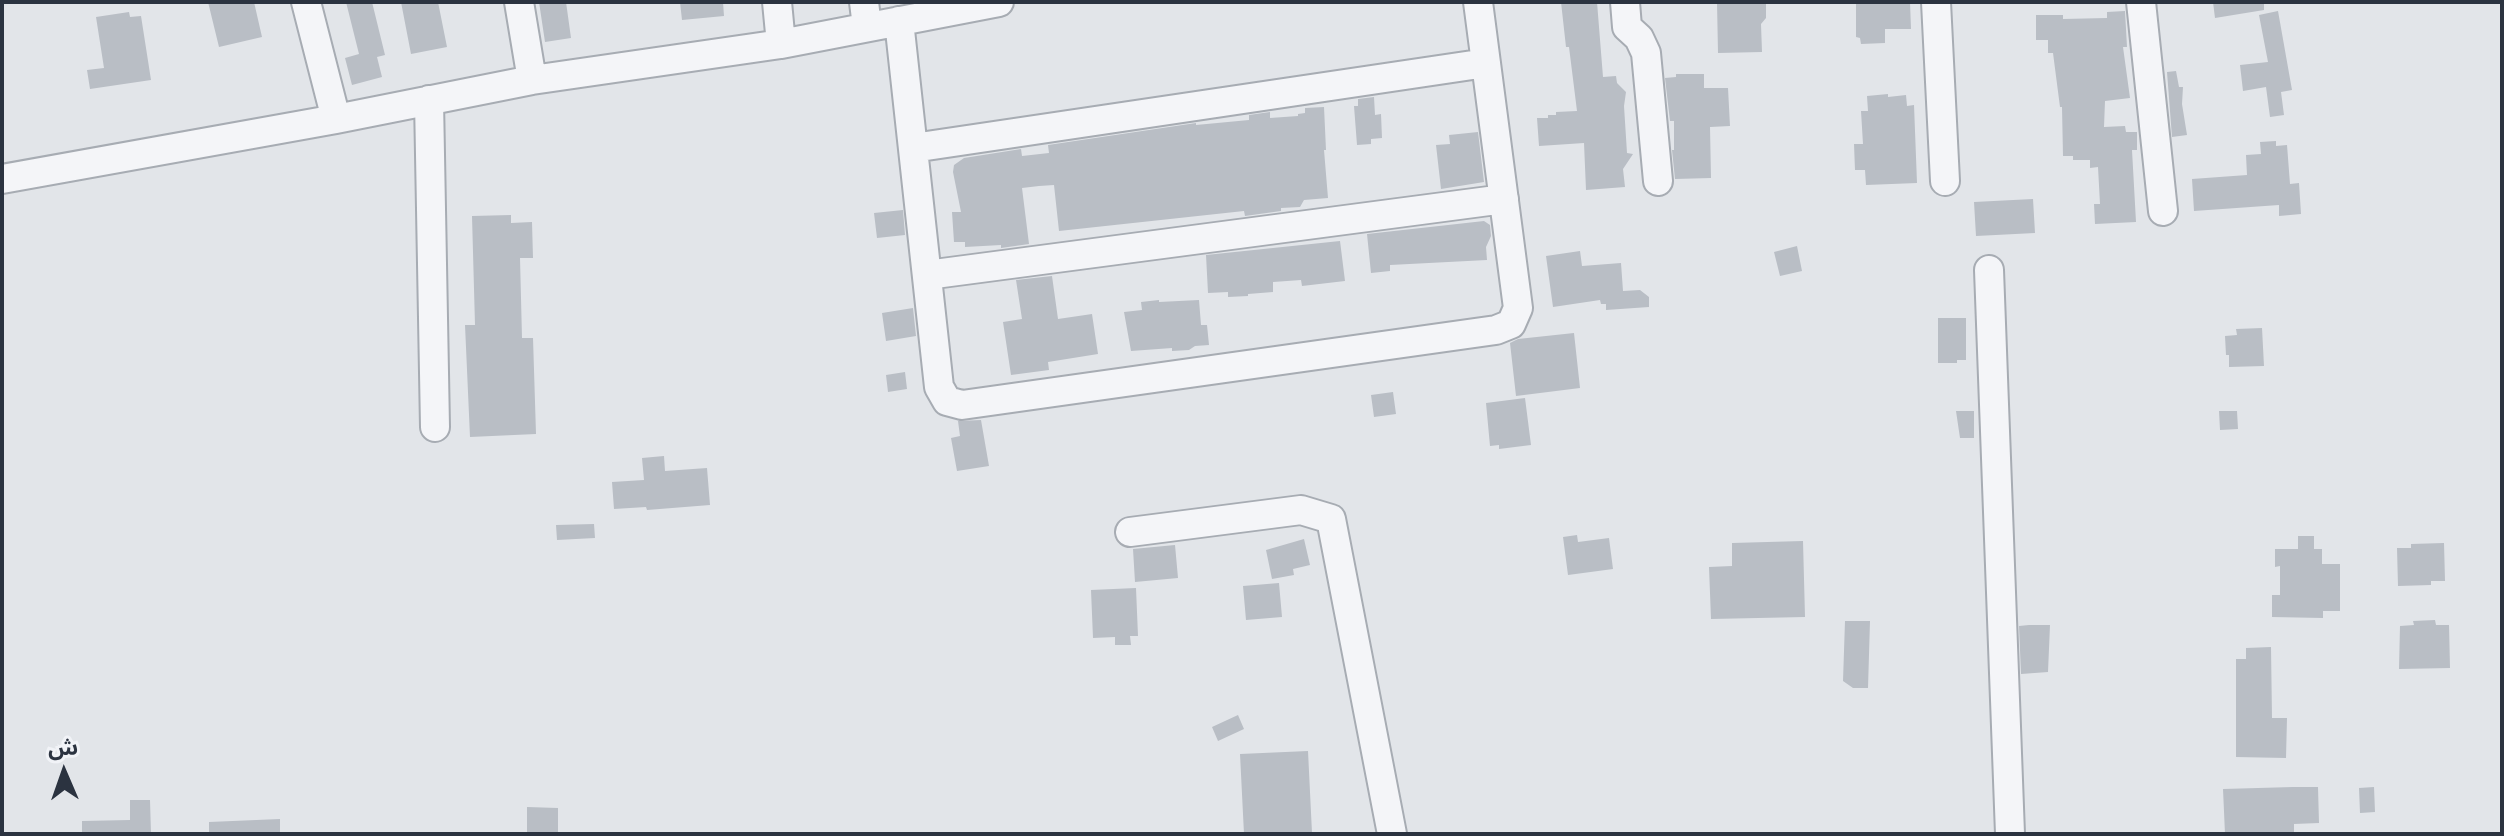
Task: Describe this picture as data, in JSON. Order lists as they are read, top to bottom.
{
  "north": "top"
}
